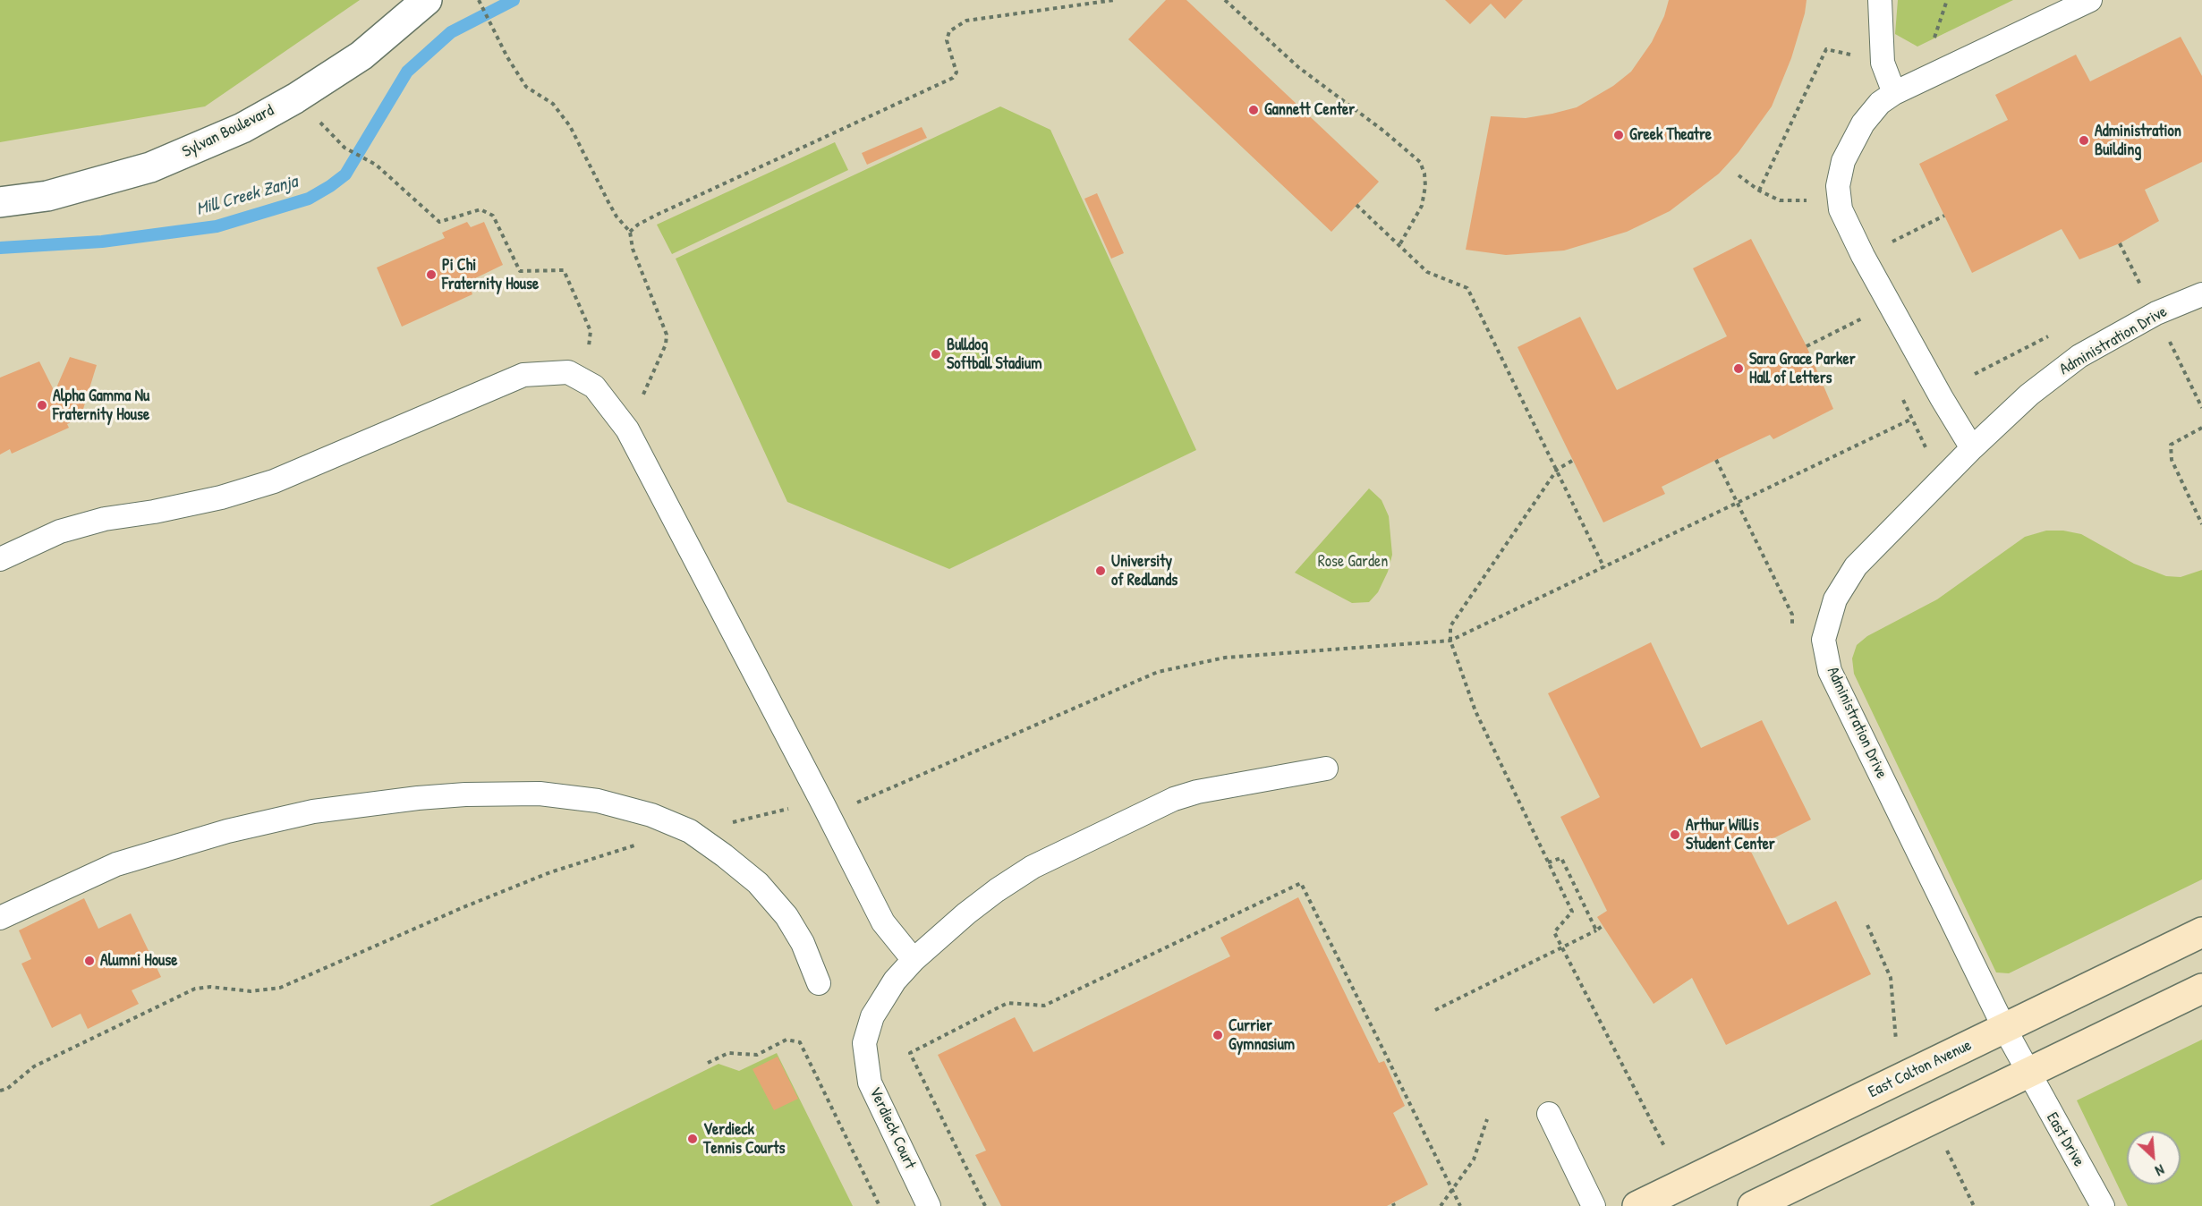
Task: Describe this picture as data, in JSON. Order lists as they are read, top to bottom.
{
  "streets": {
    "street": ["Sylvan Boulevard", "East Colton Avenue"],
    "lane": ["Administration Drive", "Verdieck Court", "East Drive"]
  },
  "crossings": [
    ["Administration Drive", "East Colton Avenue"],
    ["Administration Drive", "East Drive"]
  ],
  "water": ["Mill Creek Zanja"],
  "parks": ["Rose Garden"],
  "places": [
    "Gannett Center",
    "Greek Theatre",
    "Administration Building",
    "Pi Chi Fraternity House",
    "Bulldog Softball Stadium",
    "Sara Grace Parker Hall of Letters",
    "Alpha Gamma Nu Fraternity House",
    "University of Redlands",
    "Arthur Willis Student Center",
    "Alumni House",
    "Currier Gymnasium",
    "Verdieck Tennis Courts"
  ],
  "north": "bottom right"
}
